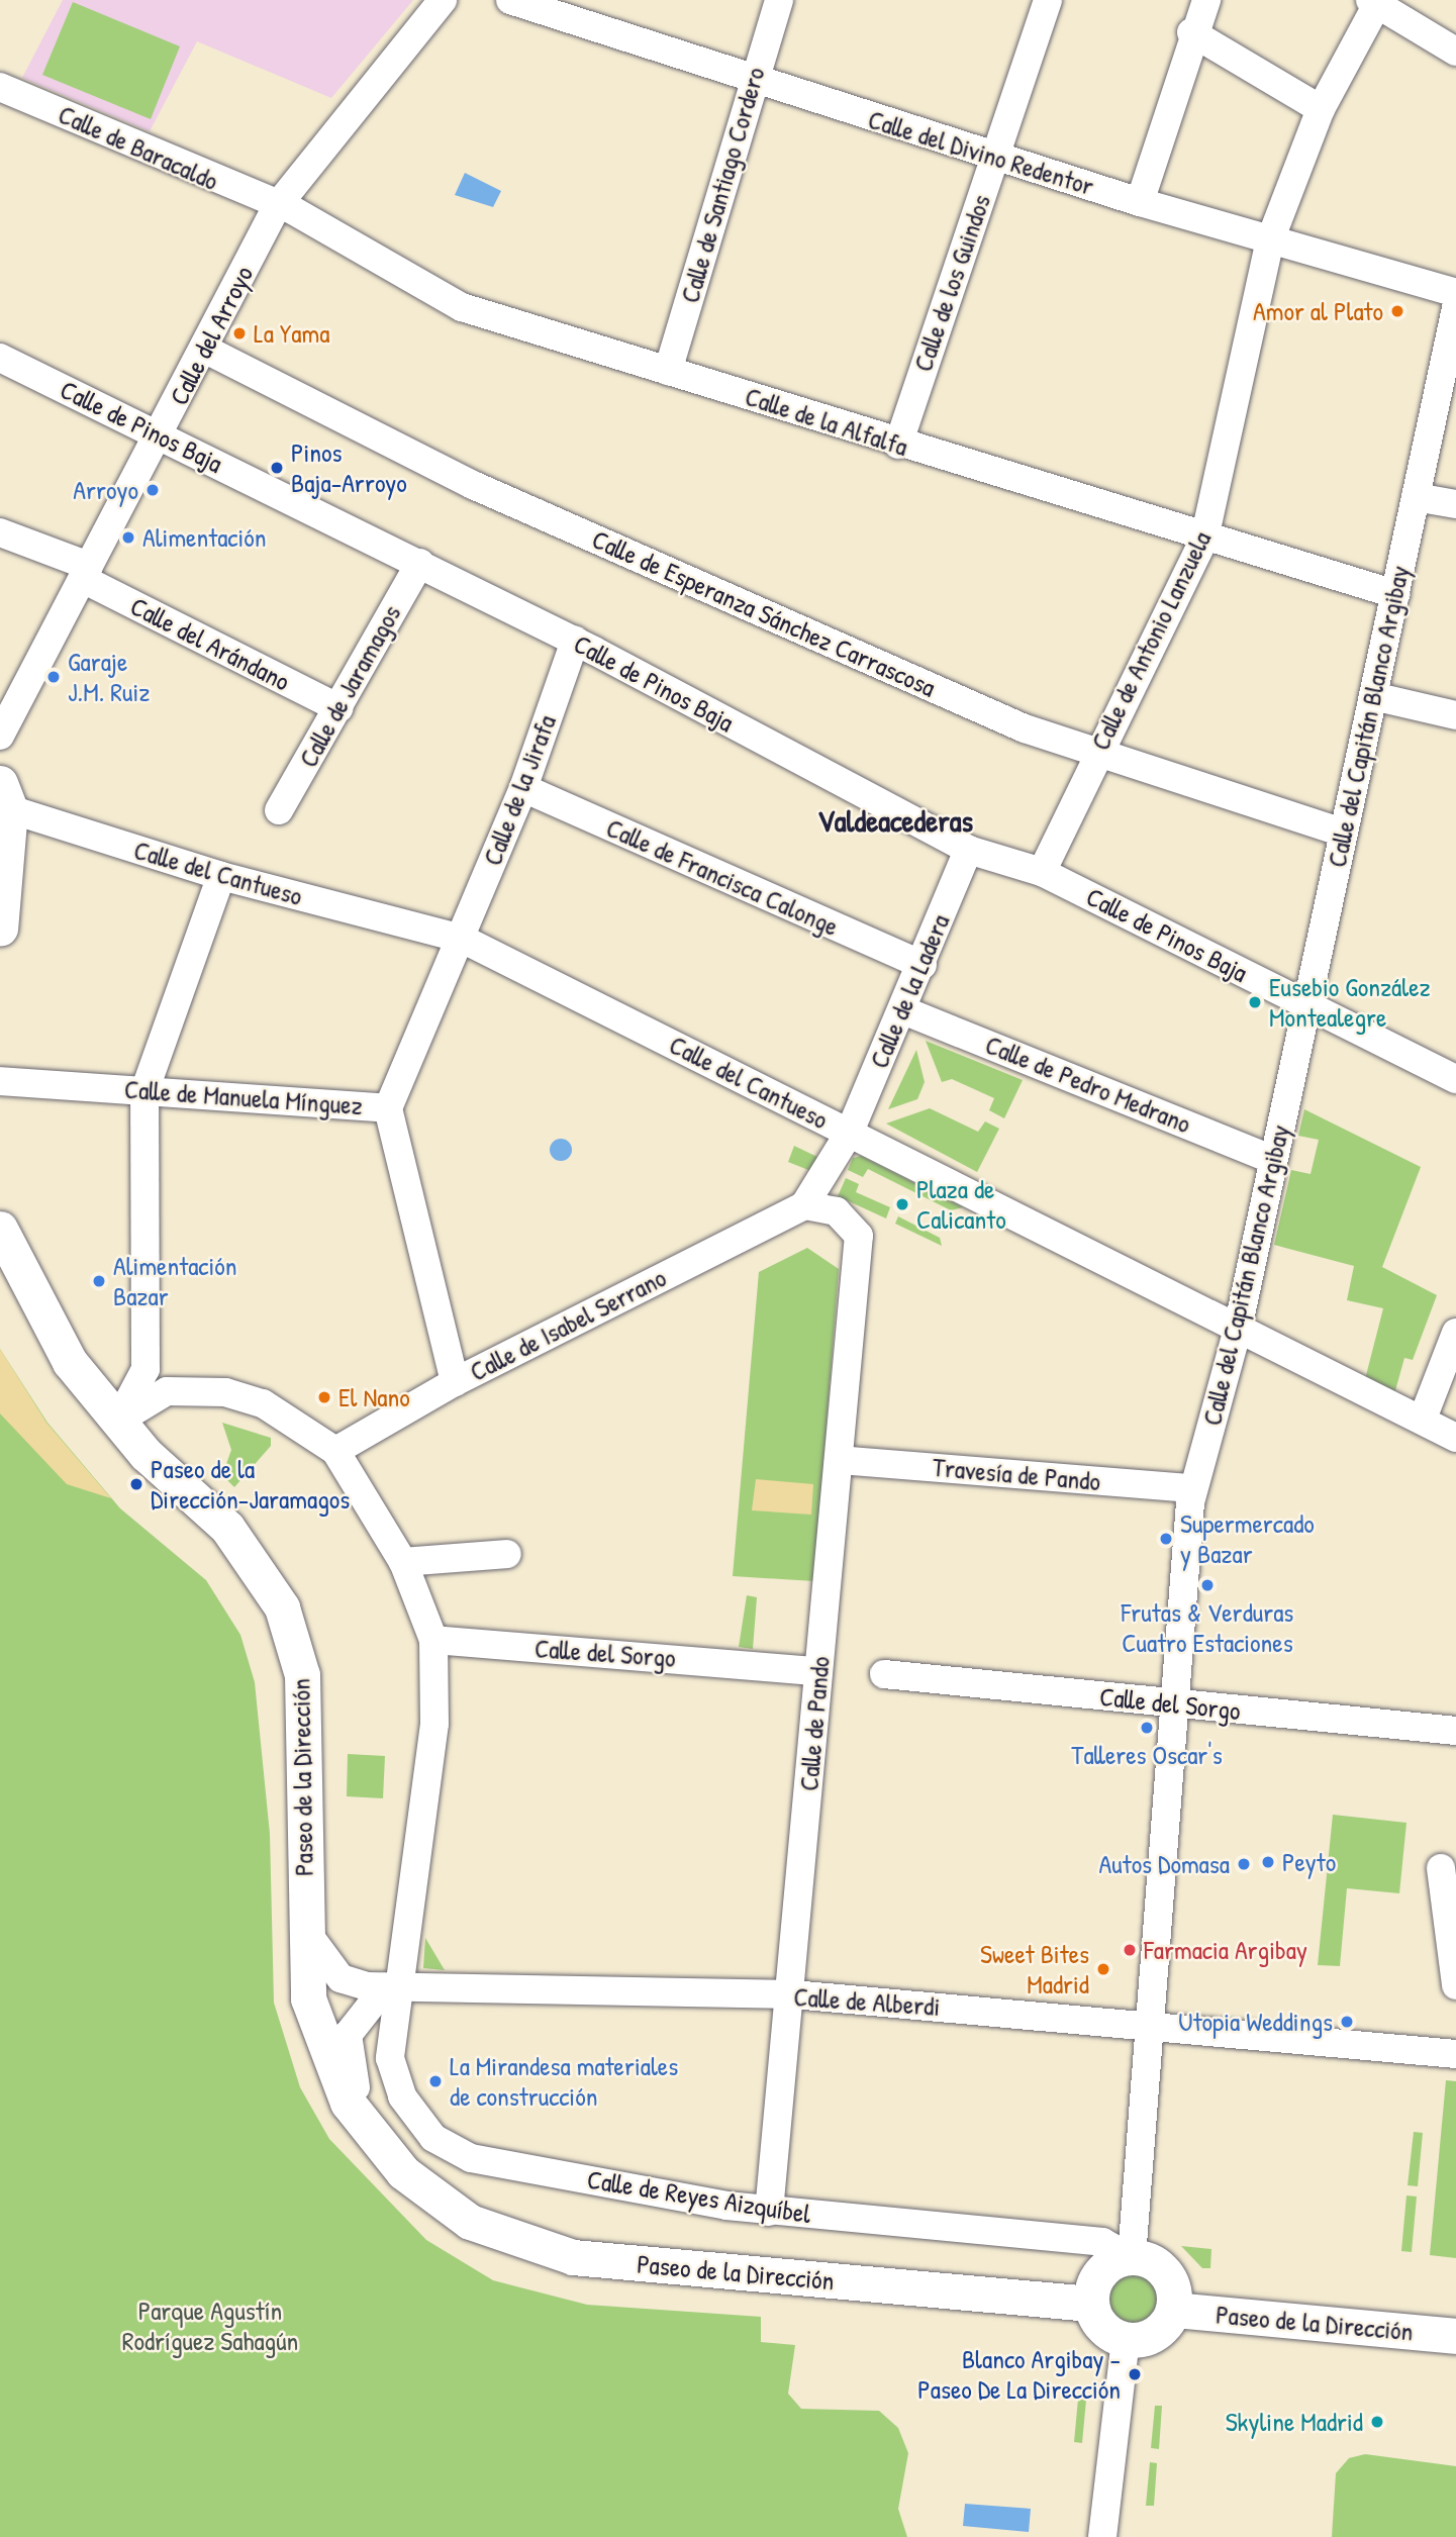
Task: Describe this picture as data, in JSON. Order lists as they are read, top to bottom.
{
  "streets": {
    "street": [
      "Calle de Baracaldo",
      "Calle del Divino Redentor",
      "Calle de Santiago Cordero",
      "Calle de los Guindos",
      "Calle del Arroyo",
      "Calle de la Alfalfa",
      "Calle de Pinos Baja",
      "Calle de Esperanza Sánchez Carrascosa",
      "Calle de Antonio Lanzuela",
      "Calle del Arándano",
      "Calle de Jaramagos",
      "Calle del Capitán Blanco Argibay",
      "Calle de la Jirafa",
      "Calle del Cantueso",
      "Calle de Francisca Calonge",
      "Calle de la Ladera",
      "Calle de Pedro Medrano",
      "Calle de Manuela Mínguez",
      "Calle de Isabel Serrano",
      "Travesía de Pando",
      "Calle del Sorgo",
      "Calle de Pando",
      "Paseo de la Dirección",
      "Calle de Alberdi",
      "Calle de Reyes Aizquíbel"
    ]
  },
  "crossings": [
    ["Calle de Baracaldo", "Calle del Arroyo"],
    ["Calle de Baracaldo", "Calle de la Alfalfa"],
    ["Calle del Divino Redentor", "Calle de Santiago Cordero"],
    ["Calle del Divino Redentor", "Calle de los Guindos"],
    ["Calle del Divino Redentor", "Calle de Antonio Lanzuela"],
    ["Calle de Santiago Cordero", "Calle de la Alfalfa"],
    ["Calle de los Guindos", "Calle de la Alfalfa"],
    ["Calle del Arroyo", "Calle de la Alfalfa"],
    ["Calle del Arroyo", "Calle de Pinos Baja"],
    ["Calle del Arroyo", "Calle de Esperanza Sánchez Carrascosa"],
    ["Calle del Arroyo", "Calle del Arándano"],
    ["Calle de la Alfalfa", "Calle de Antonio Lanzuela"],
    ["Calle de la Alfalfa", "Calle del Capitán Blanco Argibay"],
    ["Calle de Pinos Baja", "Calle de Antonio Lanzuela"],
    ["Calle de Pinos Baja", "Calle de Jaramagos"],
    ["Calle de Pinos Baja", "Calle del Capitán Blanco Argibay"],
    ["Calle de Pinos Baja", "Calle de la Jirafa"],
    ["Calle de Pinos Baja", "Calle de la Ladera"],
    ["Calle de Esperanza Sánchez Carrascosa", "Calle de Antonio Lanzuela"],
    ["Calle de Esperanza Sánchez Carrascosa", "Calle del Capitán Blanco Argibay"],
    ["Calle del Arándano", "Calle de Jaramagos"],
    ["Calle del Capitán Blanco Argibay", "Calle del Cantueso"],
    ["Calle del Capitán Blanco Argibay", "Calle de Pedro Medrano"],
    ["Calle del Capitán Blanco Argibay", "Travesía de Pando"],
    ["Calle del Capitán Blanco Argibay", "Calle del Sorgo"],
    ["Calle del Capitán Blanco Argibay", "Paseo de la Dirección"],
    ["Calle del Capitán Blanco Argibay", "Calle de Alberdi"],
    ["Calle del Capitán Blanco Argibay", "Calle de Reyes Aizquíbel"],
    ["Calle de la Jirafa", "Calle del Cantueso"],
    ["Calle de la Jirafa", "Calle de Francisca Calonge"],
    ["Calle de la Jirafa", "Calle de Manuela Mínguez"],
    ["Calle del Cantueso", "Calle de la Ladera"],
    ["Calle del Cantueso", "Calle de Manuela Mínguez"],
    ["Calle de Francisca Calonge", "Calle de la Ladera"],
    ["Calle de la Ladera", "Calle de Pedro Medrano"],
    ["Calle de la Ladera", "Calle de Isabel Serrano"],
    ["Calle de la Ladera", "Calle de Pando"],
    ["Calle de Isabel Serrano", "Calle de Pando"],
    ["Travesía de Pando", "Calle de Pando"],
    ["Calle del Sorgo", "Calle de Pando"],
    ["Calle de Pando", "Calle de Alberdi"],
    ["Calle de Pando", "Calle de Reyes Aizquíbel"],
    ["Paseo de la Dirección", "Calle de Alberdi"],
    ["Paseo de la Dirección", "Calle de Reyes Aizquíbel"],
    ["Calle de Alberdi", "Calle de Reyes Aizquíbel"]
  ],
  "districts": ["Valdeacederas"],
  "parks": ["Parque Agustín Rodríguez Sahagún"],
  "places": [
    "Amor al Plato",
    "La Yama",
    "Pinos Baja-Arroyo",
    "Arroyo",
    "Alimentación",
    "Garaje J.M. Ruiz",
    "Eusebio González Montealegre",
    "Plaza de Calicanto",
    "Alimentación Bazar",
    "El Nano",
    "Paseo de la Dirección-Jaramagos",
    "Supermercado y Bazar",
    "Frutas & Verduras Cuatro Estaciones",
    "Talleres Oscar's",
    "Peyto",
    "Autos Domasa",
    "Farmacia Argibay",
    "Sweet Bites Madrid",
    "Utopia Weddings",
    "La Mirandesa materiales de construcción",
    "Blanco Argibay - Paseo De La Dirección",
    "Skyline Madrid"
  ]
}
